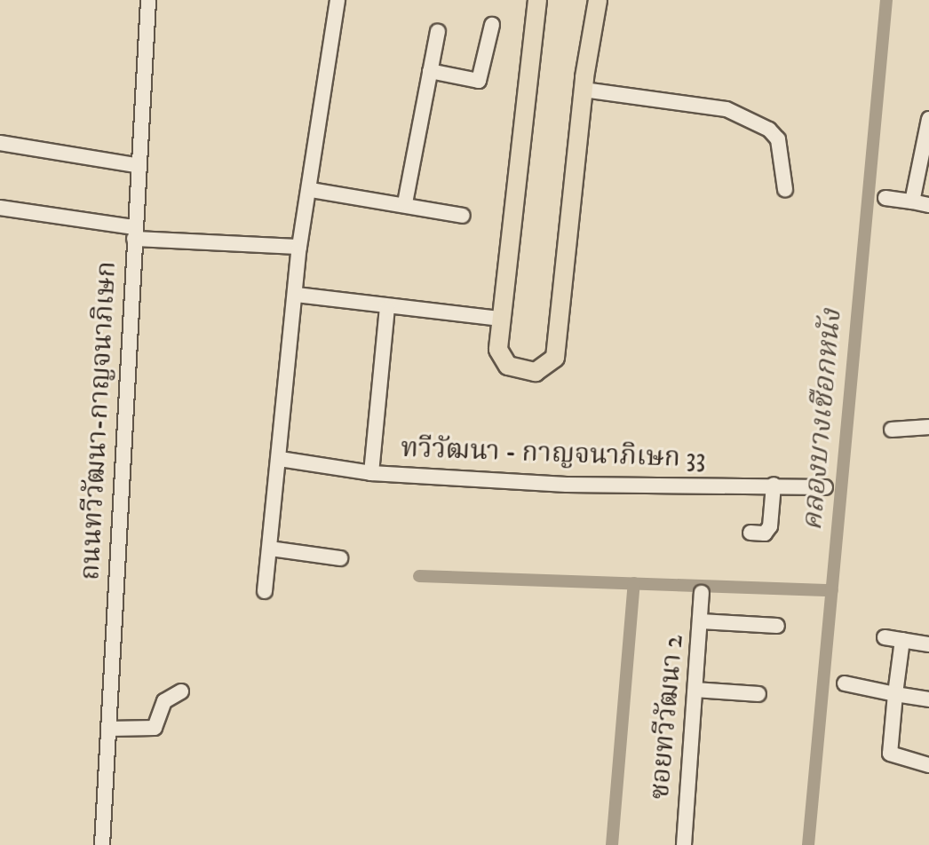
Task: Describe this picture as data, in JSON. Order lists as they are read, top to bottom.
{
  "streets": {
    "street": ["ถนนทวีวัฒนา-กาญจนาภิเษก", "ทวีวัฒนา - กาญจนาภิเษก 33", "ซอยทวีวัฒนา 2"]
  },
  "water": ["คลองบางเชือกหนัง"]
}
